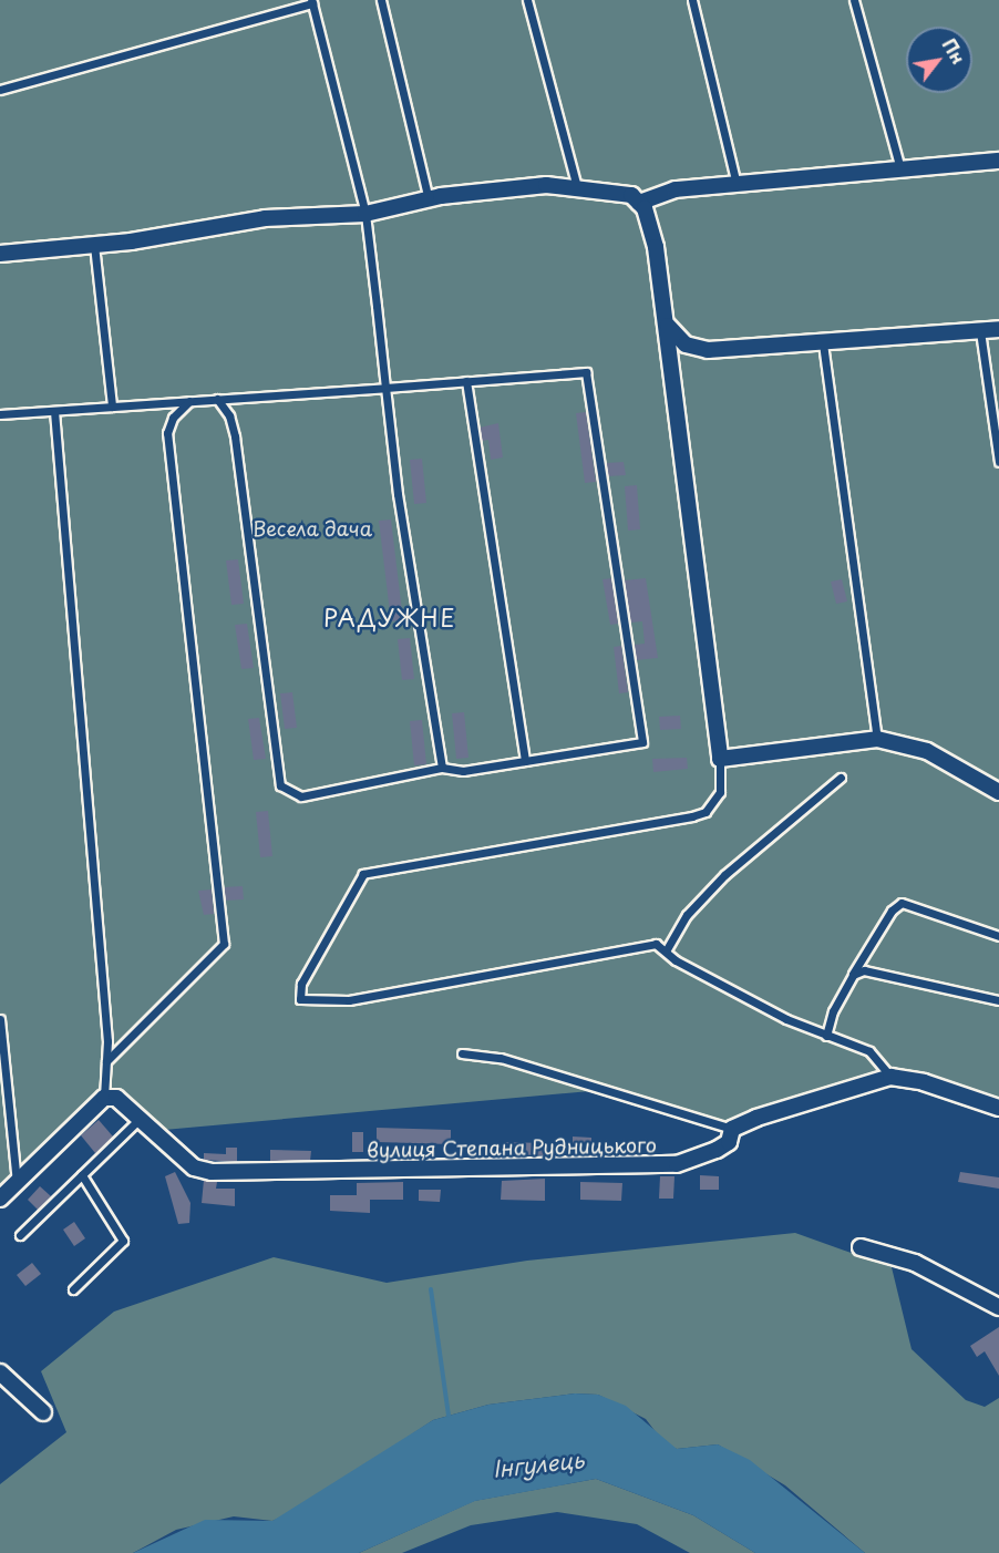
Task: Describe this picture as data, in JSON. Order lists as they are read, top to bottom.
{
  "streets": {
    "street": ["вулиця Степана Рудницького"]
  },
  "districts": ["РАДУЖНЕ"],
  "water": ["Інгулець"],
  "parks": ["Весела дача"],
  "north": "top right"
}
